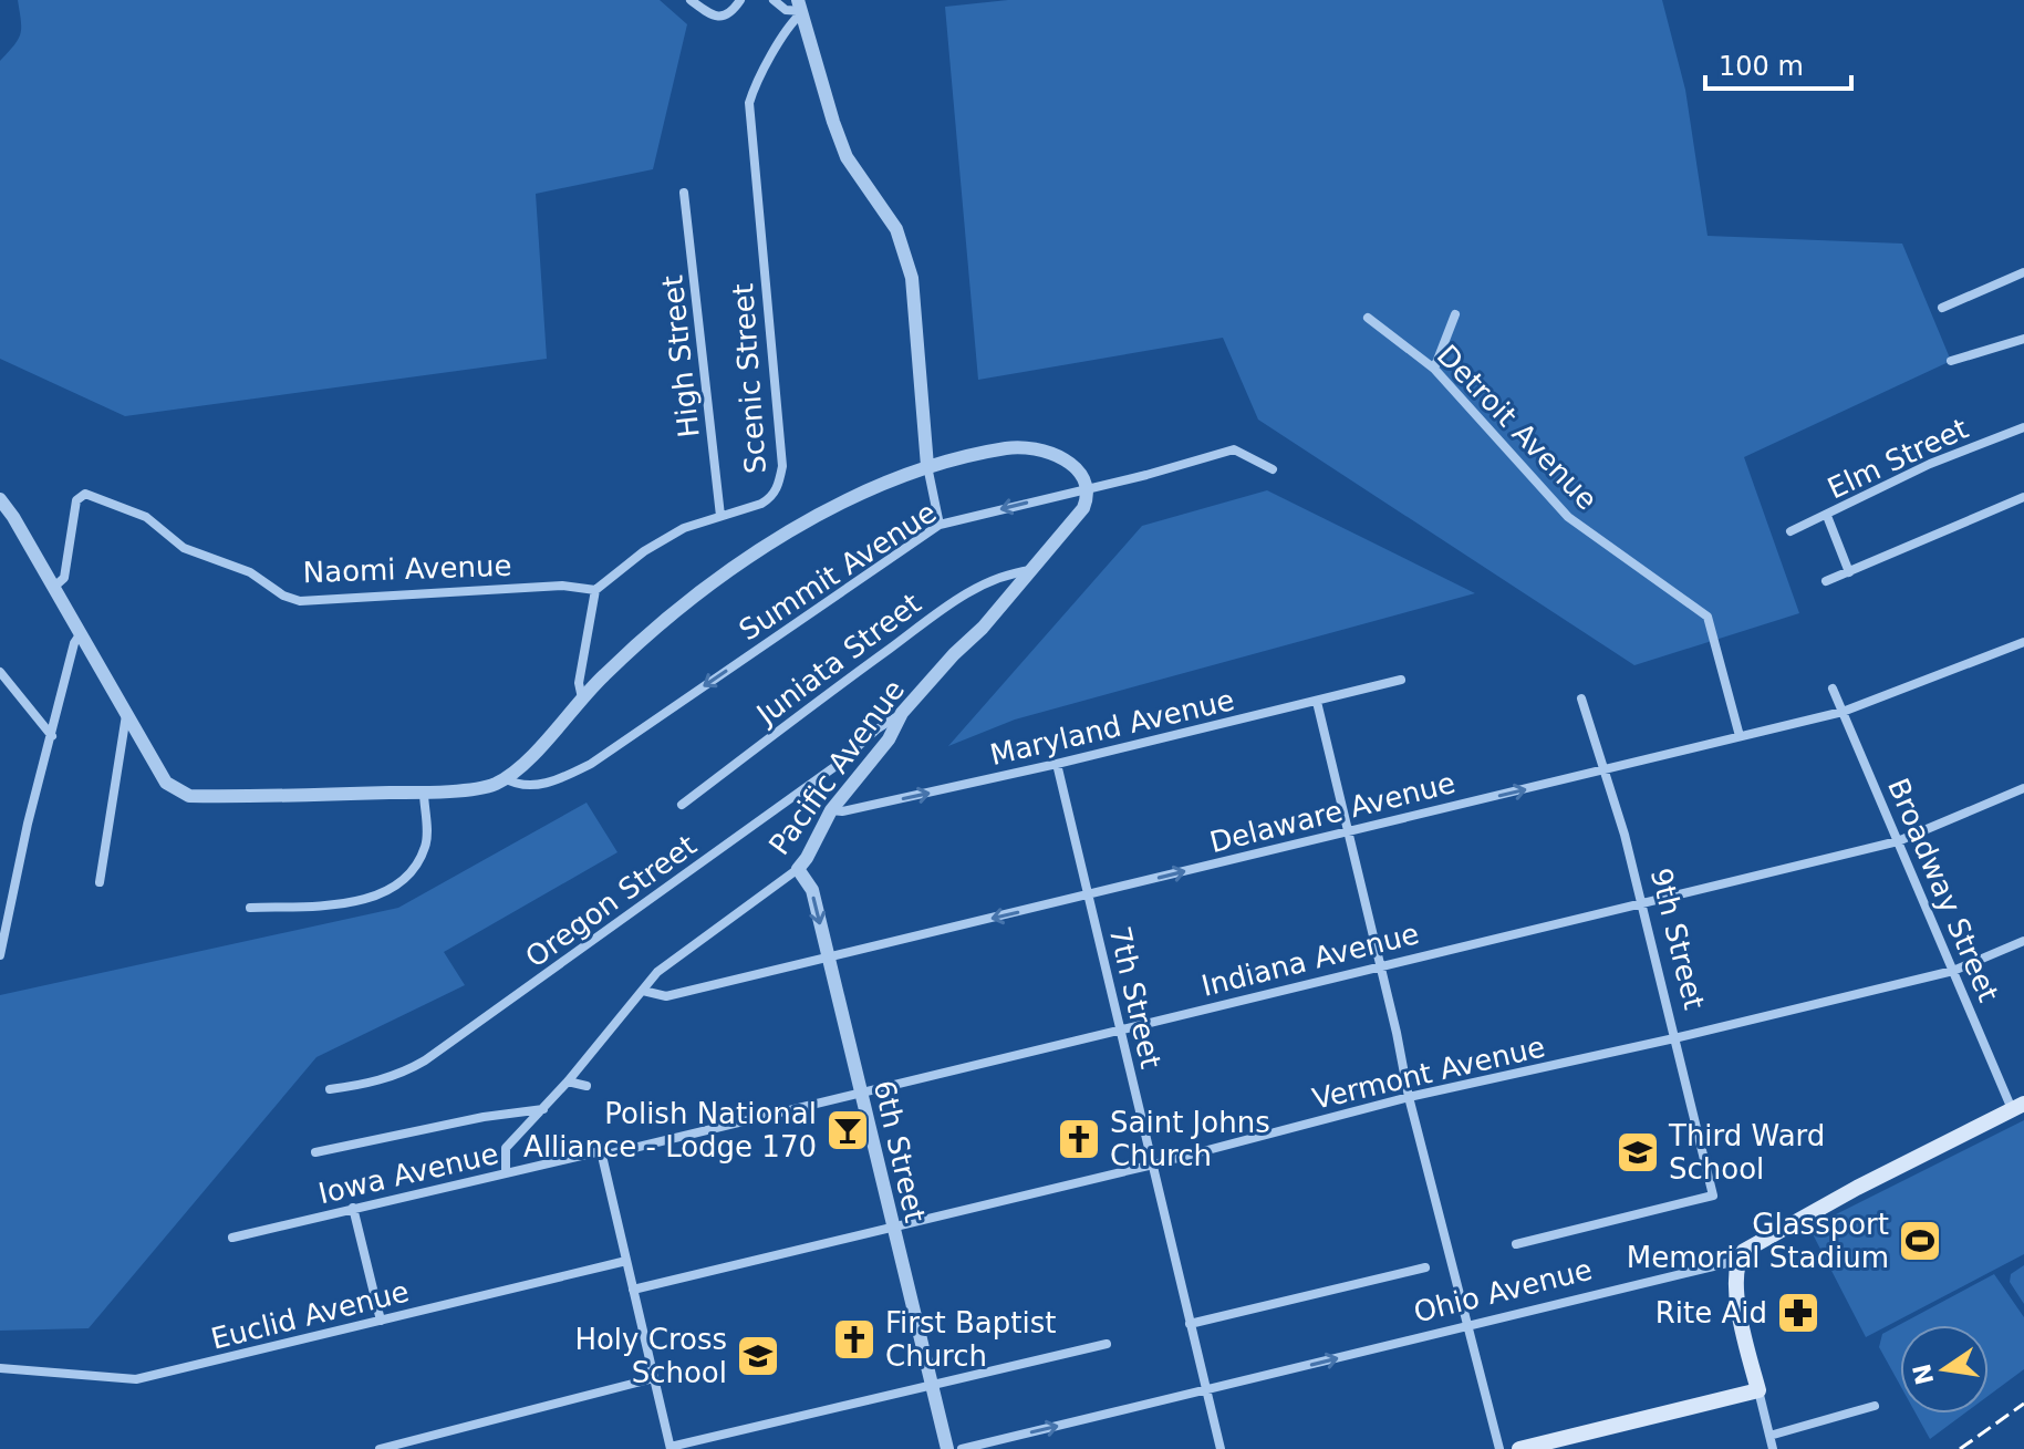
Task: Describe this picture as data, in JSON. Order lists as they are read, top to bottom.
{
  "streets": {
    "main road": ["Ohio Avenue"],
    "street": [
      "High Street",
      "Scenic Street",
      "Detroit Avenue",
      "Elm Street",
      "Naomi Avenue",
      "Summit Avenue",
      "Juniata Street",
      "Maryland Avenue",
      "Pacific Avenue",
      "Delaware Avenue",
      "Broadway Street",
      "Oregon Street",
      "9th Street",
      "Indiana Avenue",
      "7th Street",
      "Vermont Avenue",
      "6th Street",
      "Iowa Avenue",
      "Euclid Avenue"
    ]
  },
  "crossings": [
    ["High Street", "Scenic Street"],
    ["Scenic Street", "Naomi Avenue"],
    ["Detroit Avenue", "Delaware Avenue"],
    ["Summit Avenue", "Pacific Avenue"],
    ["Juniata Street", "Pacific Avenue"],
    ["Maryland Avenue", "Pacific Avenue"],
    ["Maryland Avenue", "7th Street"],
    ["Pacific Avenue", "Delaware Avenue"],
    ["Pacific Avenue", "Oregon Street"],
    ["Pacific Avenue", "6th Street"],
    ["Pacific Avenue", "Iowa Avenue"],
    ["Delaware Avenue", "Broadway Street"],
    ["Delaware Avenue", "9th Street"],
    ["Delaware Avenue", "7th Street"],
    ["Delaware Avenue", "6th Street"],
    ["Broadway Street", "Indiana Avenue"],
    ["Broadway Street", "Vermont Avenue"],
    ["Broadway Street", "Ohio Avenue"],
    ["9th Street", "Indiana Avenue"],
    ["9th Street", "Vermont Avenue"],
    ["Indiana Avenue", "7th Street"],
    ["Indiana Avenue", "6th Street"],
    ["Indiana Avenue", "Iowa Avenue"],
    ["7th Street", "Vermont Avenue"],
    ["7th Street", "Ohio Avenue"],
    ["Vermont Avenue", "6th Street"]
  ],
  "one_way": ["Maryland Avenue", "Ohio Avenue"],
  "places": {
    "bar": ["Polish National Alliance - Lodge 170"],
    "church": ["Saint Johns Church", "First Baptist Church"],
    "school or university": ["Third Ward School", "Holy Cross School"],
    "sports": ["Glassport Memorial Stadium"],
    "pharmacy": ["Rite Aid"]
  },
  "scale_bar": "100 m",
  "north": "left"
}
